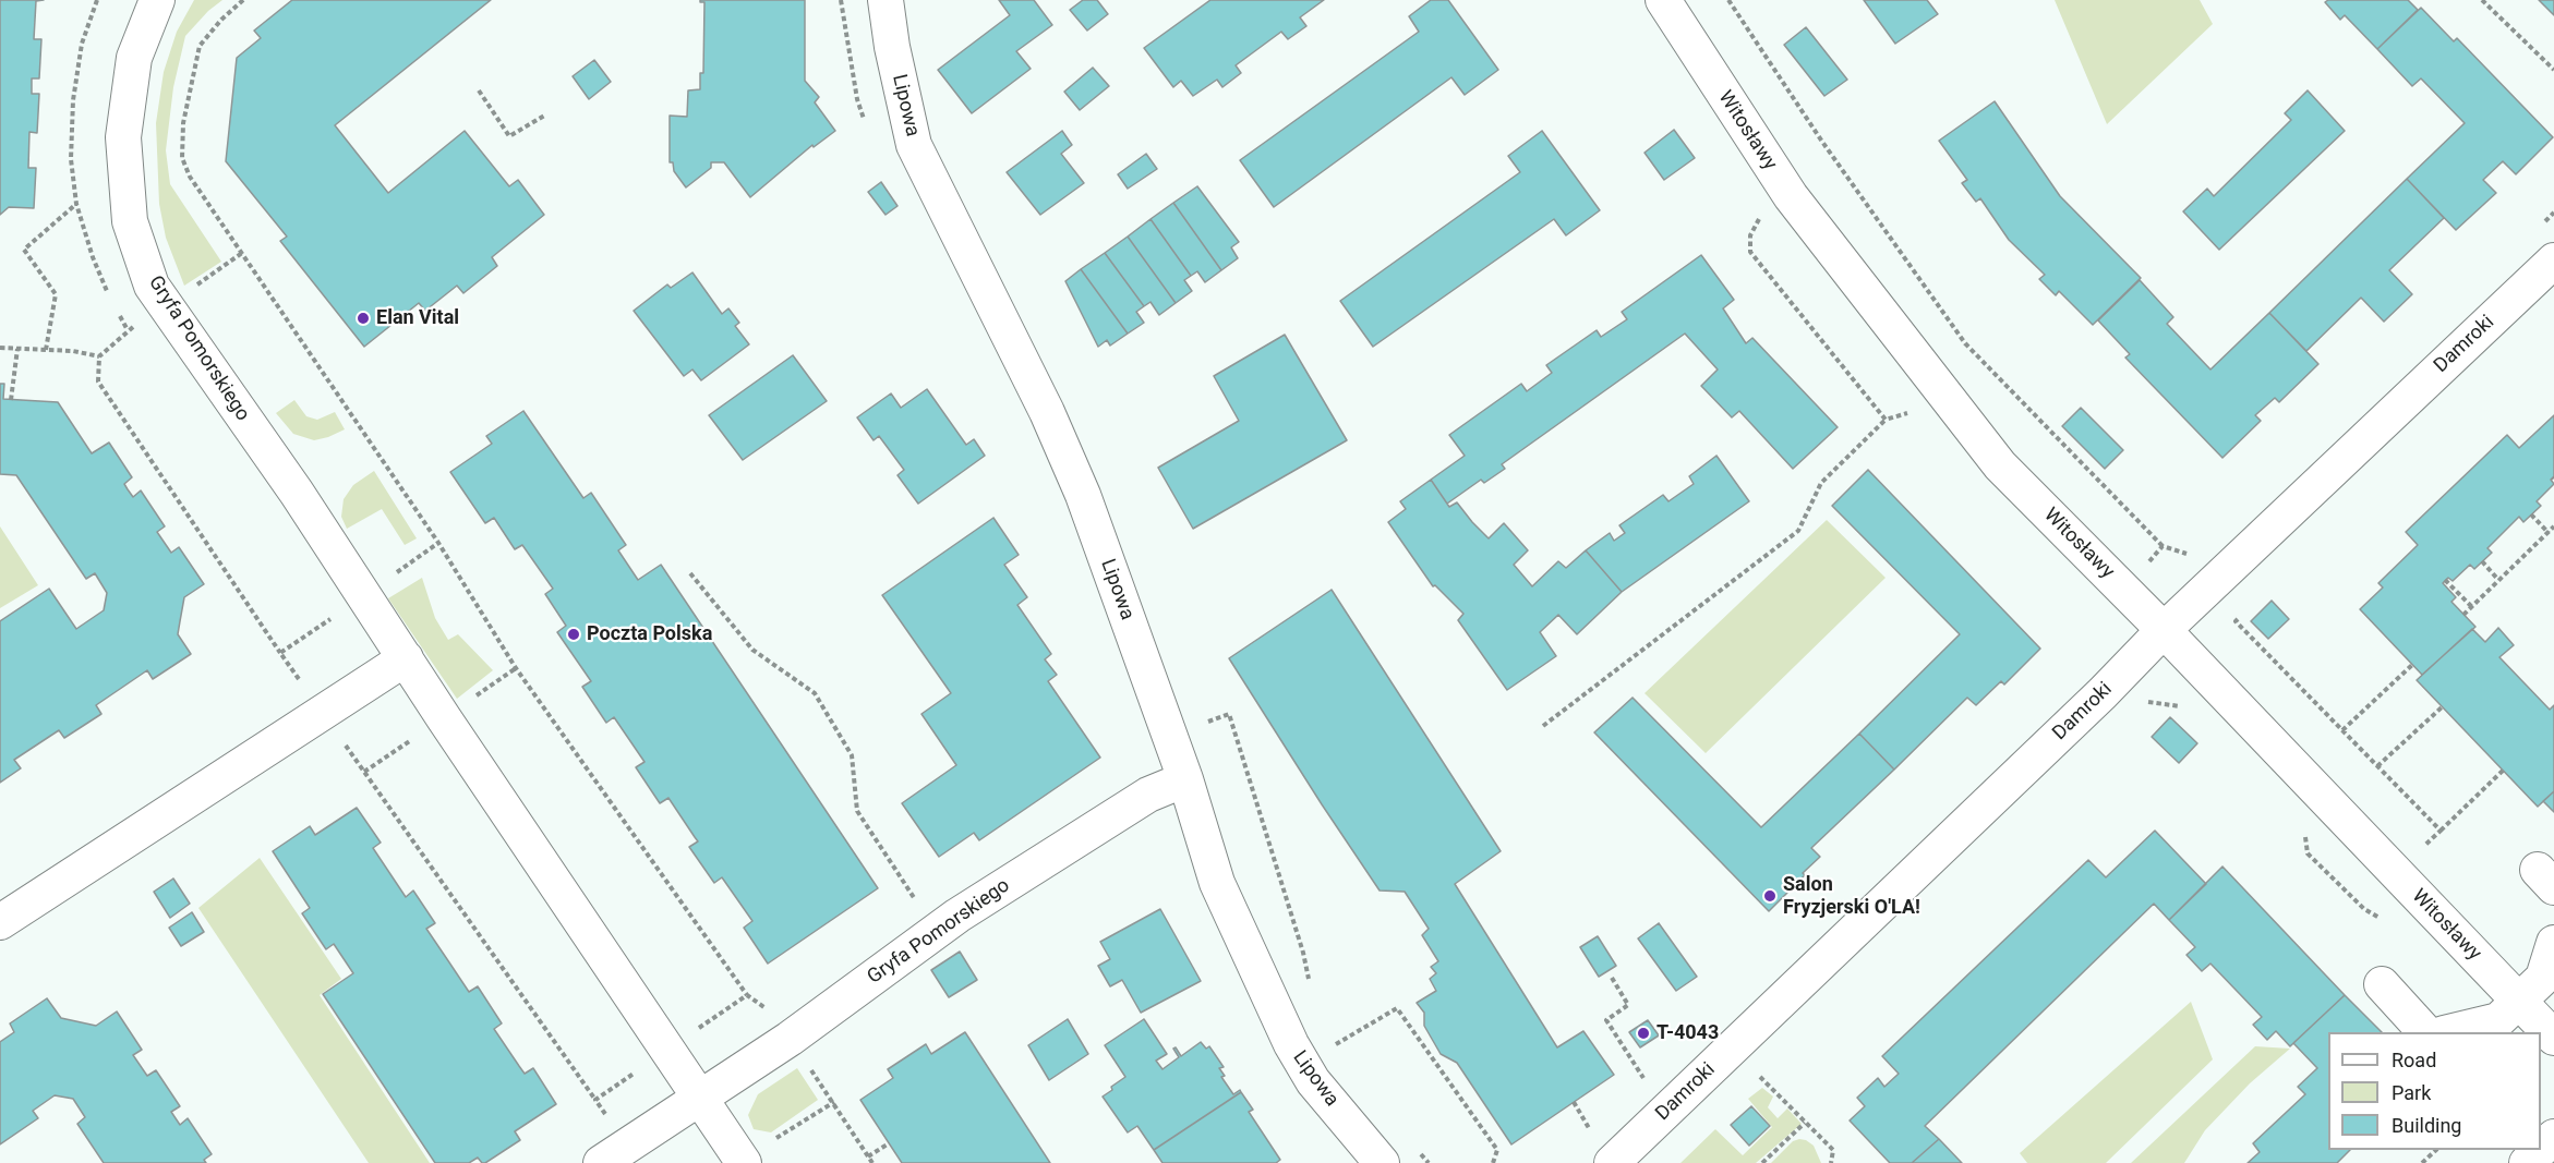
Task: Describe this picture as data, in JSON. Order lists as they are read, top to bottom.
{
  "streets": {
    "street": [
      "Lipowa",
      "Witosławy",
      "Damroki",
      "Gryfa Pomorskiego"
    ]
  },
  "crossings": [
    ["Lipowa", "Gryfa Pomorskiego"],
    ["Witosławy", "Damroki"]
  ],
  "places": [
    "Elan Vital",
    "Poczta Polska",
    "Salon Fryzjerski O'LA!",
    "T-4043"
  ],
  "legend": ["Road", "Park", "Building"]
}
